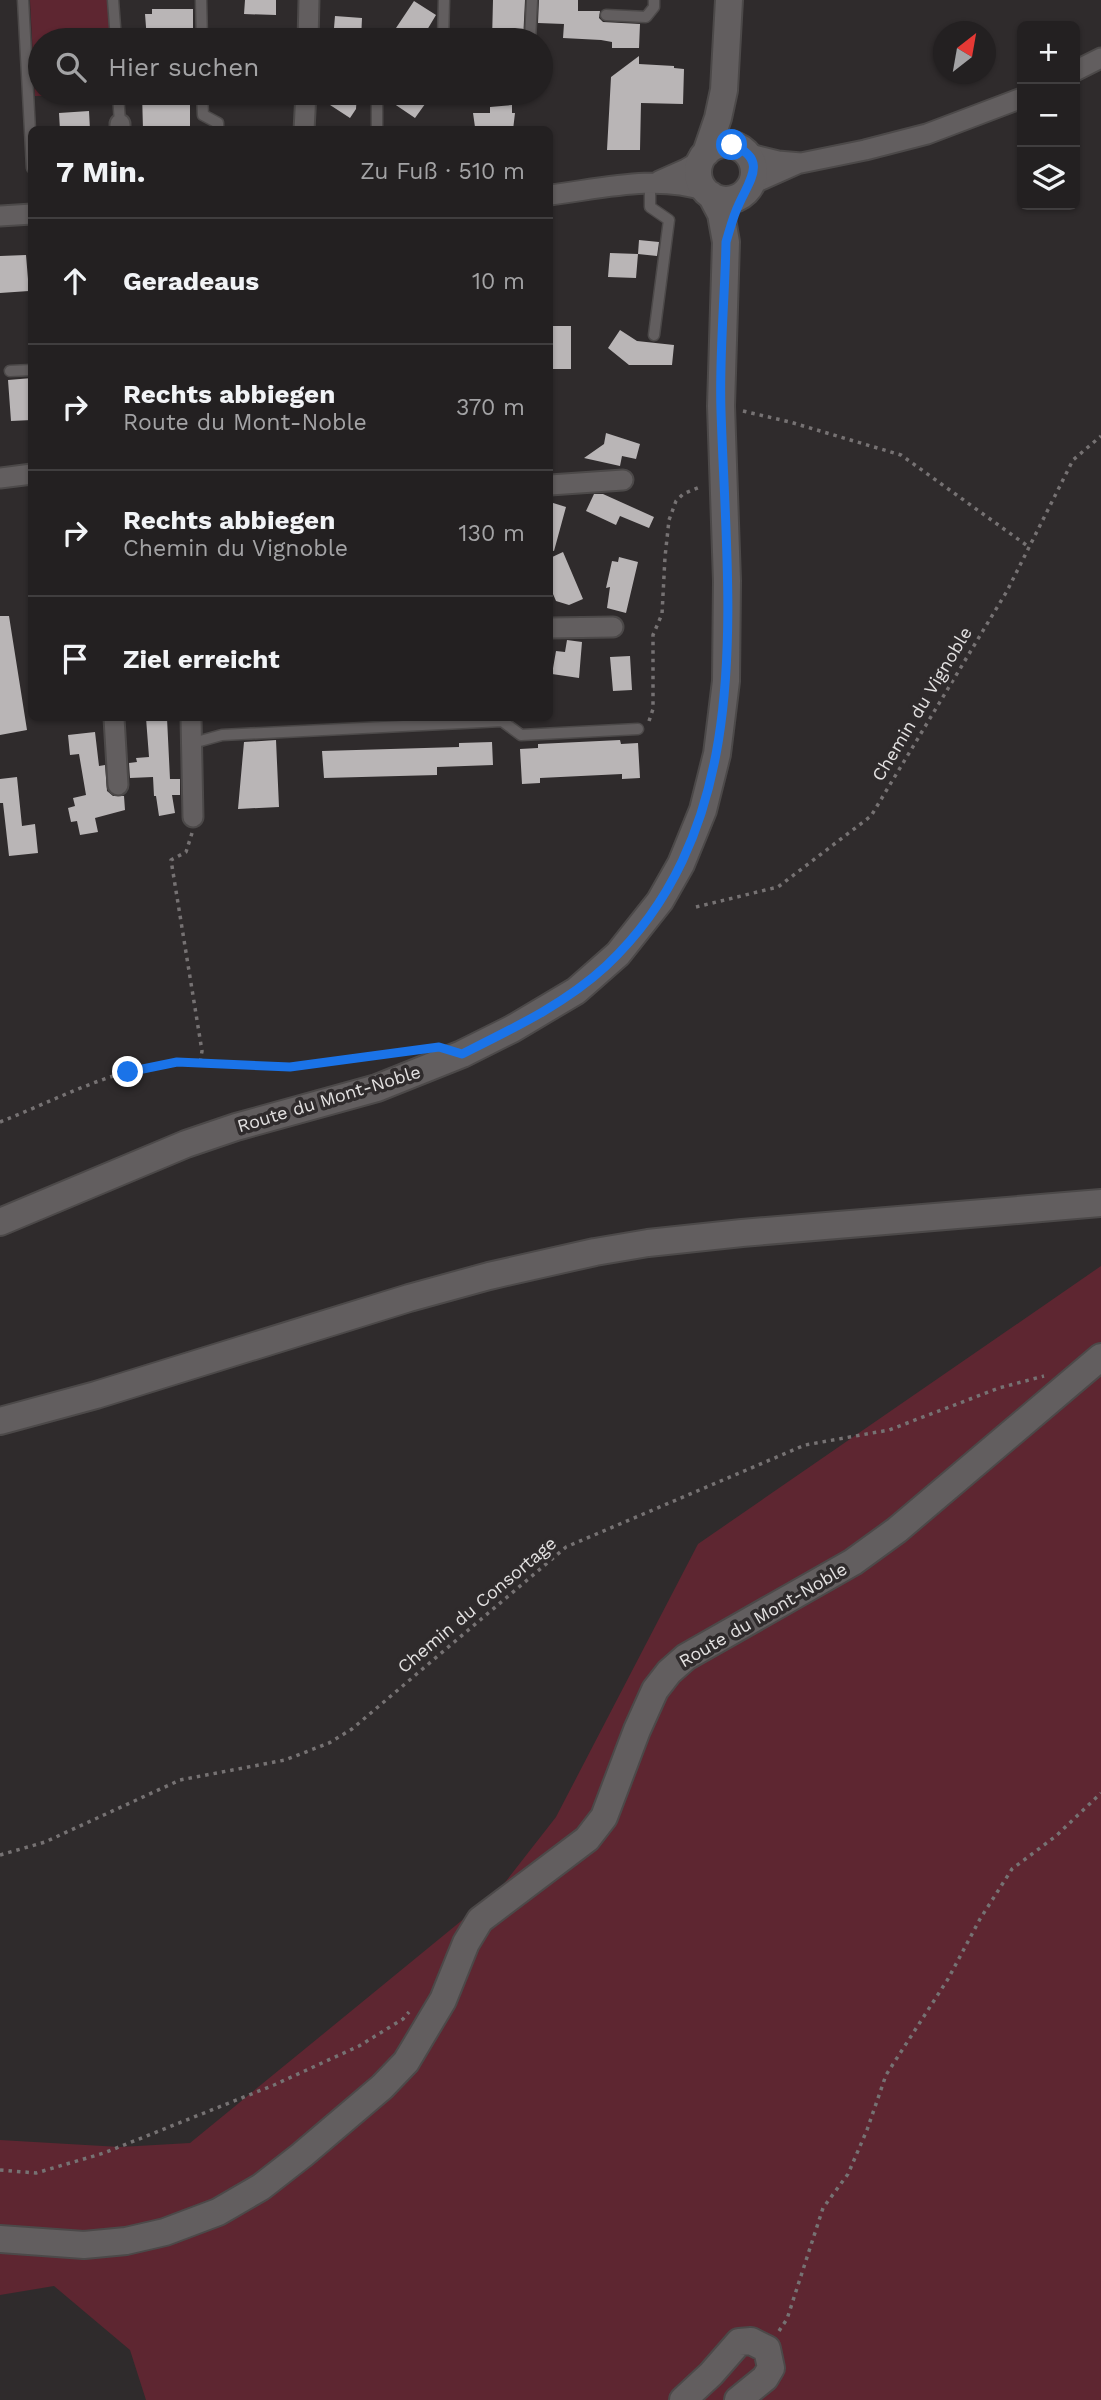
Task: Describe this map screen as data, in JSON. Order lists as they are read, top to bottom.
{
  "streets": {
    "street": ["Route du Mont-Noble"],
    "path": ["Chemin du Vignoble", "Chemin du Consortage"]
  },
  "north": "top right",
  "page": {
    "map_buttons": ["+", "−"],
    "search": "Hier suchen",
    "heading": ["7 Min.", "Zu Fuß · 510 m"],
    "list": [
      ["Geradeaus", "10 m"],
      ["Rechts abbiegen", "Route du Mont-Noble", "370 m"],
      ["Rechts abbiegen", "Chemin du Vignoble", "130 m"],
      "Ziel erreicht"
    ]
  }
}
